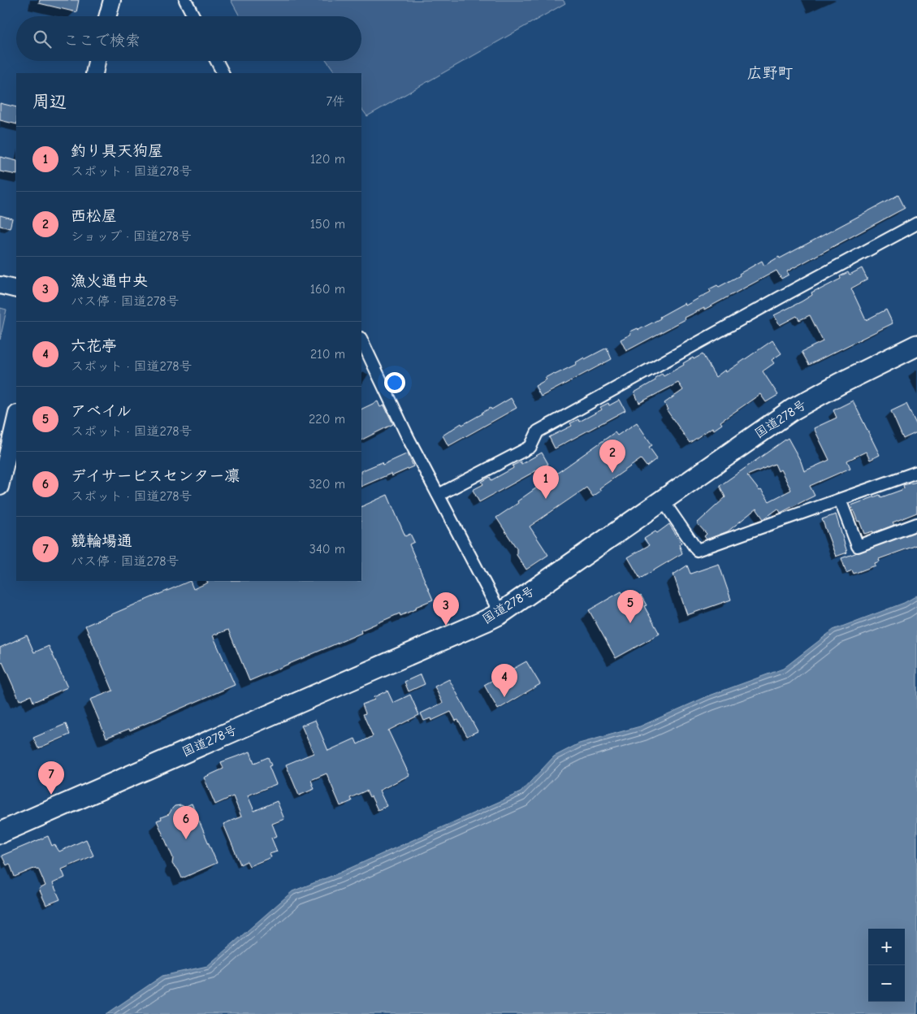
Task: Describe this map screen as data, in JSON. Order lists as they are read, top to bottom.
{
  "streets": {
    "highway": ["国道278号"]
  },
  "districts": ["広野町"],
  "page": {
    "search": "ここで検索",
    "heading": ["周辺", "7件"],
    "list": [
      {
        "mark": "1",
        "name": "釣り具天狗屋",
        "note": "スポット · 国道278号",
        "value": "120 m"
      },
      {
        "mark": "2",
        "name": "西松屋",
        "note": "ショップ · 国道278号",
        "value": "150 m"
      },
      {
        "mark": "3",
        "name": "漁火通中央",
        "note": "バス停 · 国道278号",
        "value": "160 m"
      },
      {
        "mark": "4",
        "name": "六花亭",
        "note": "スポット · 国道278号",
        "value": "210 m"
      },
      {
        "mark": "5",
        "name": "アベイル",
        "note": "スポット · 国道278号",
        "value": "220 m"
      },
      {
        "mark": "6",
        "name": "デイサービスセンター凛",
        "note": "スポット · 国道278号",
        "value": "320 m"
      },
      {
        "mark": "7",
        "name": "競輪場通",
        "note": "バス停 · 国道278号",
        "value": "340 m"
      }
    ],
    "pins": [
      "2",
      "1",
      "5",
      "3",
      "4",
      "7",
      "6"
    ],
    "map_buttons": ["+", "−"]
  }
}
